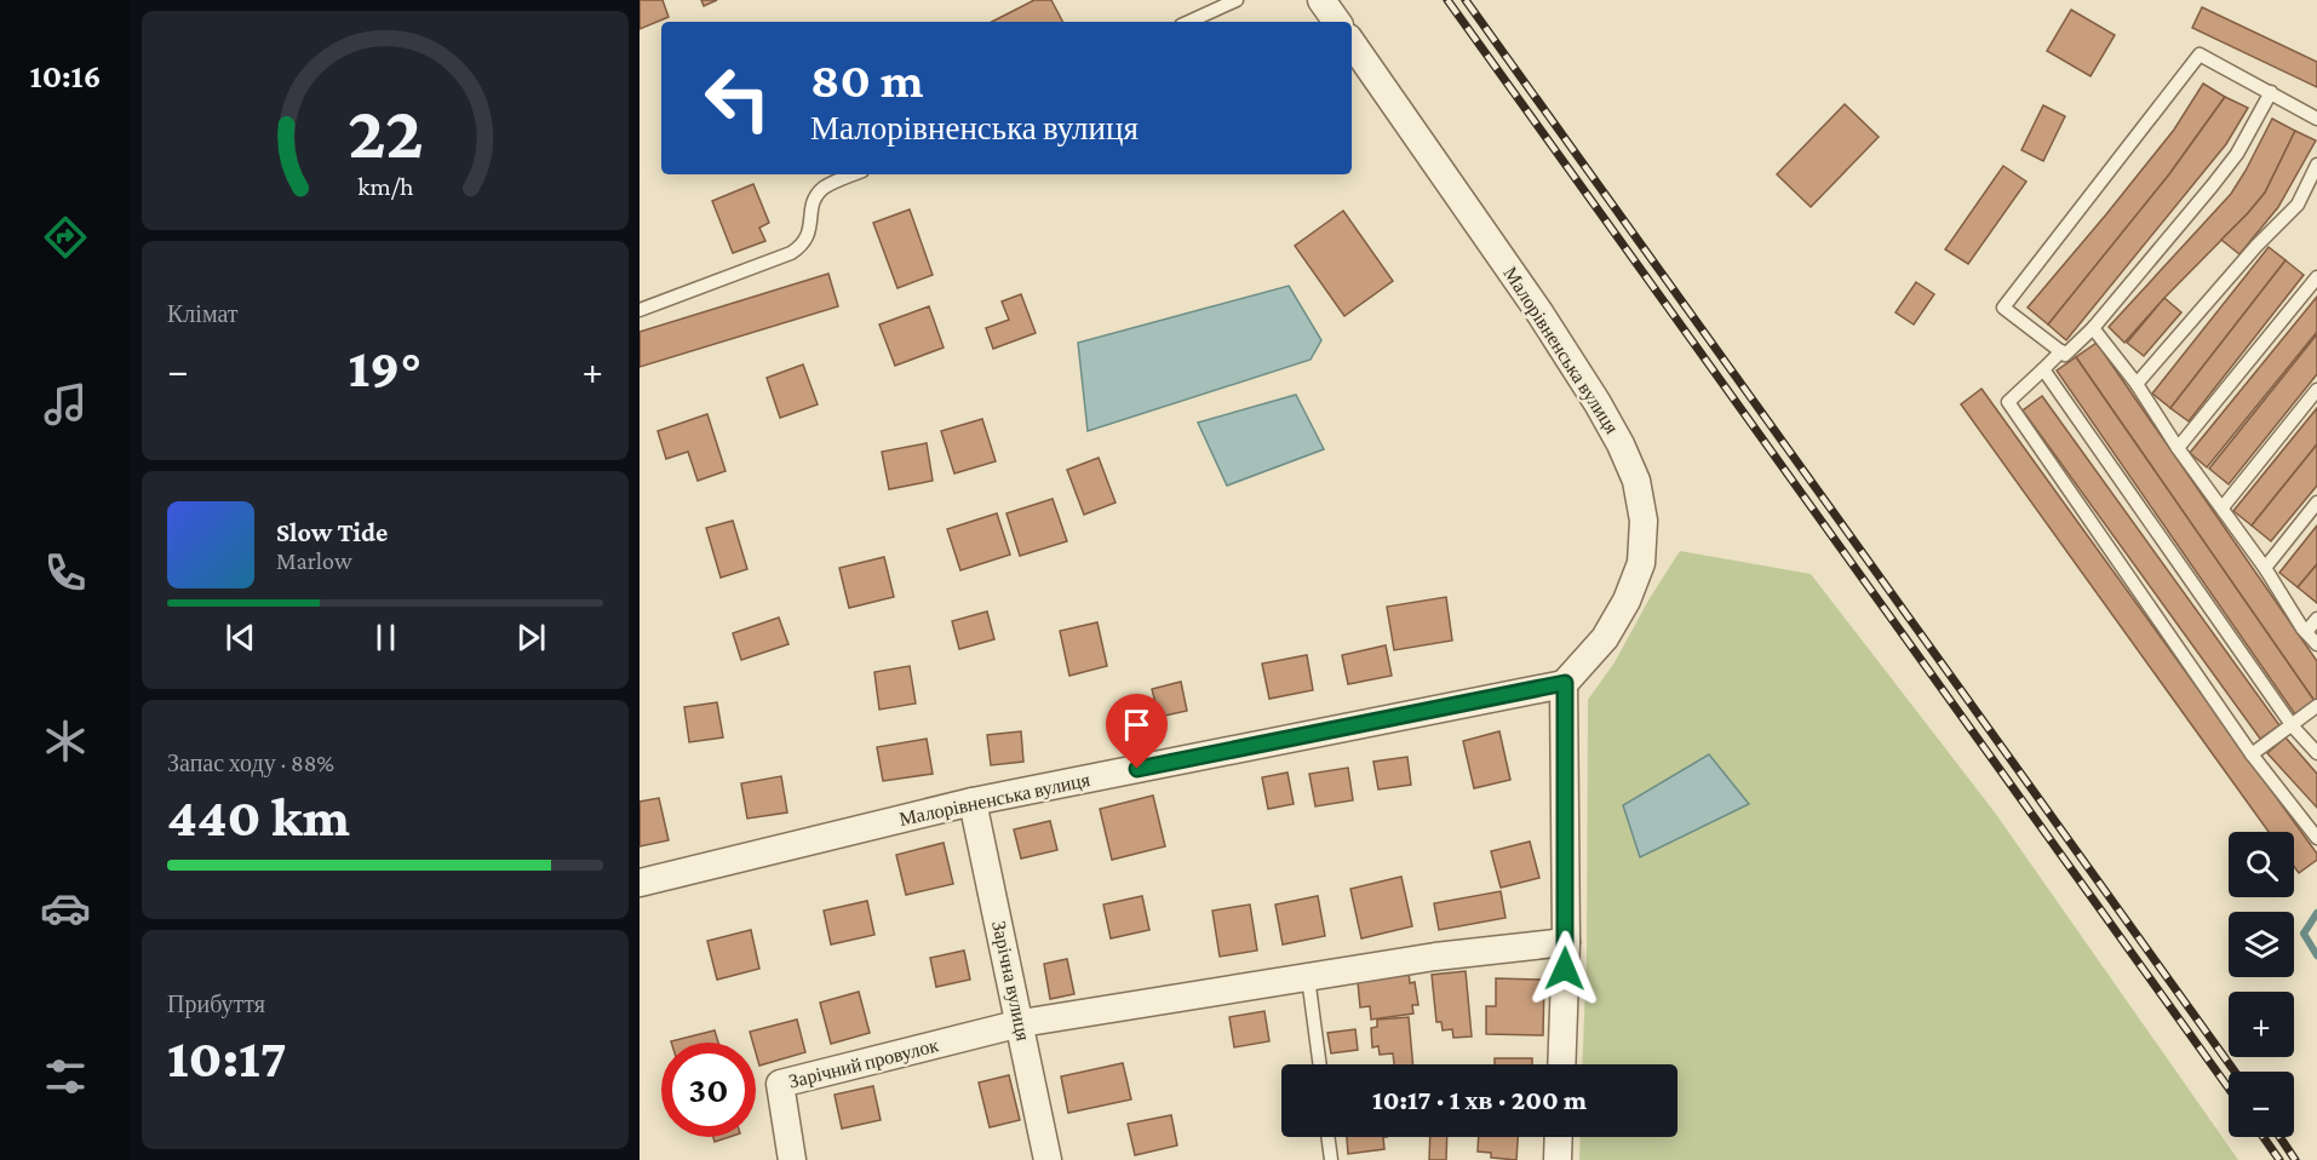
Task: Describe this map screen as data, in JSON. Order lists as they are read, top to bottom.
{
  "streets": {
    "street": ["Малорівненська вулиця", "Зарічна вулиця", "Зарічний провулок"]
  },
  "crossings": [
    ["Малорівненська вулиця", "Зарічна вулиця"],
    ["Зарічна вулиця", "Зарічний провулок"]
  ],
  "page": {
    "tabs": "10:16",
    "turn": ["80 m", "Малорівненська вулиця"],
    "tile": [
      "Клімат",
      ["Запас ходу · 88%", "440 km"],
      ["Прибуття", "10:17"]
    ],
    "heat": ["−", "19°", "+"],
    "song": ["Slow Tide", "Marlow"],
    "map_buttons": ["+", "−"],
    "limit": "30",
    "trip": "10:17 · 1 хв · 200 m",
    "gauge": ["22", "km/h"]
  }
}
